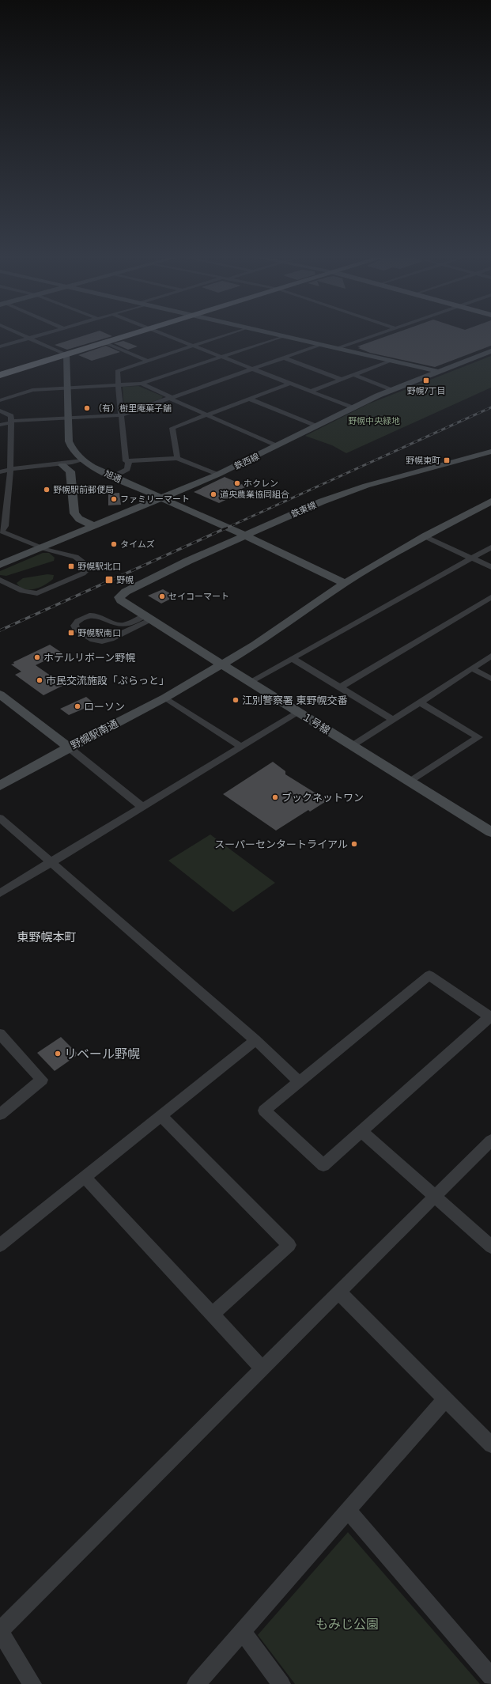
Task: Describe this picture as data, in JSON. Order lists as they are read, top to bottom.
{
  "streets": {
    "street": [
      "鉄西線",
      "旭通",
      "鉄東線",
      "１号線",
      "野幌駅南通"
    ]
  },
  "crossings": [
    ["鉄西線", "旭通"],
    ["旭通", "鉄東線"],
    ["旭通", "野幌駅南通"],
    ["鉄東線", "１号線"],
    ["１号線", "野幌駅南通"]
  ],
  "districts": ["東野幌本町"],
  "parks": ["野幌中央緑地", "もみじ公園"],
  "places": {
    "transit": [
      "野幌7丁目",
      "野幌東町",
      "野幌駅北口",
      "野幌",
      "野幌駅南口"
    ],
    "other": [
      "（有）樹里庵菓子舗",
      "ホクレン",
      "野幌駅前郵便局",
      "道央農業協同組合",
      "ファミリーマート",
      "タイムズ",
      "セイコーマート",
      "ホテルリボーン野幌",
      "市民交流施設「ぷらっと」",
      "江別警察署 東野幌交番",
      "ローソン",
      "ブックネットワン",
      "スーパーセンタートライアル",
      "リベール野幌"
    ]
  }
}
